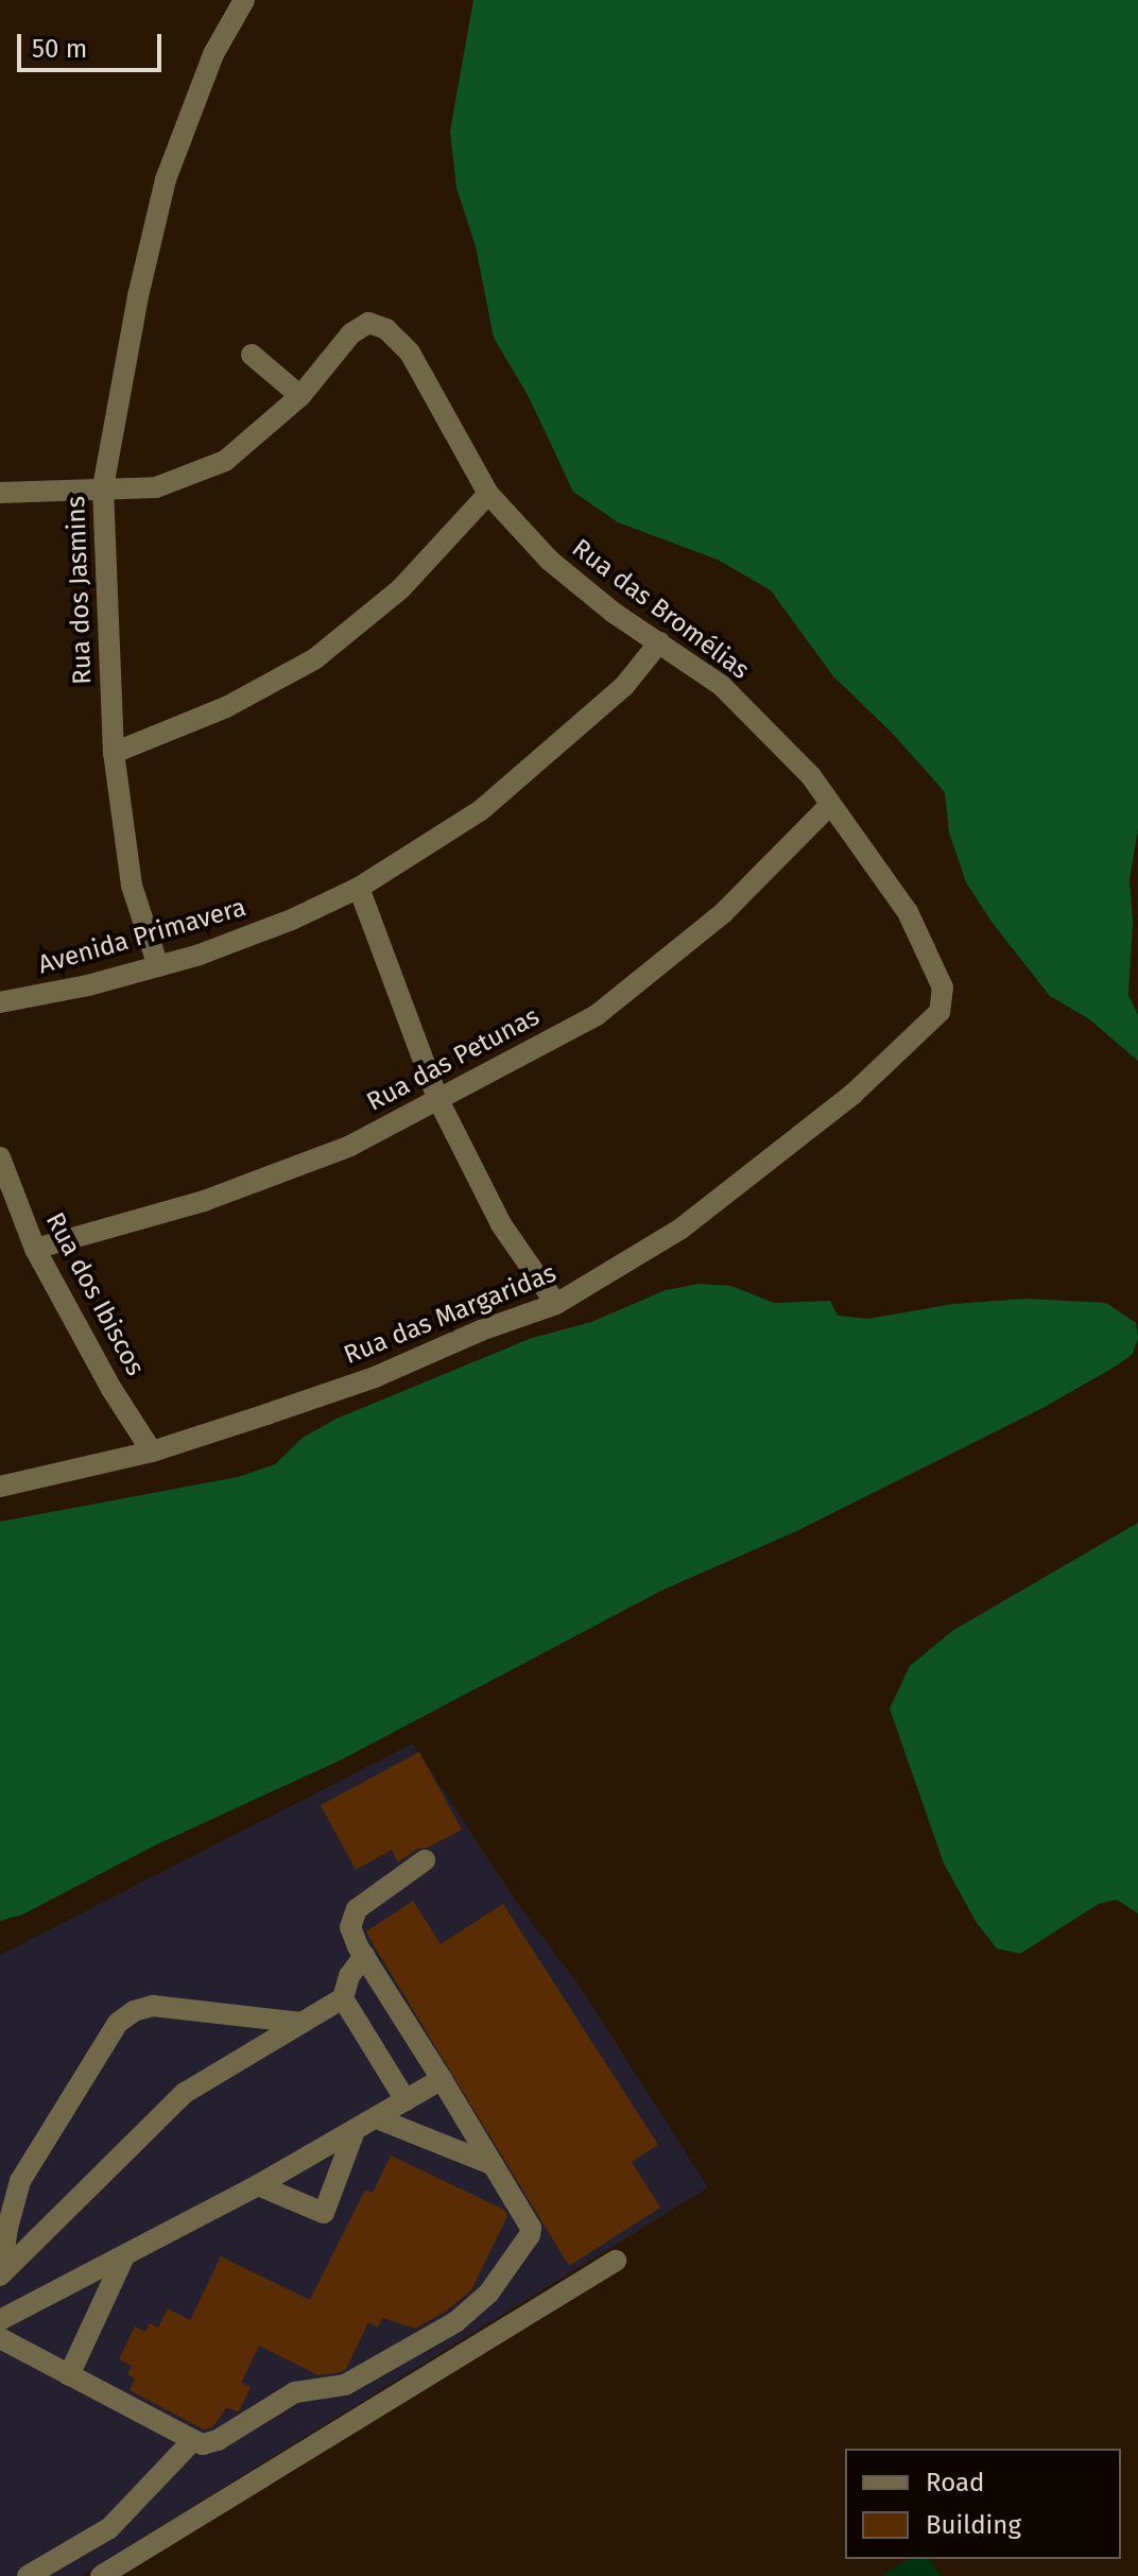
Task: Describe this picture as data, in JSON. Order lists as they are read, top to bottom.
{
  "streets": {
    "street": [
      "Rua dos Jasmins",
      "Rua das Bromélias",
      "Avenida Primavera",
      "Rua das Petunas",
      "Rua dos Ibiscos",
      "Rua das Margaridas"
    ]
  },
  "crossings": [
    ["Rua dos Jasmins", "Rua das Bromélias"],
    ["Rua dos Jasmins", "Avenida Primavera"],
    ["Rua das Bromélias", "Avenida Primavera"],
    ["Rua das Bromélias", "Rua das Petunas"],
    ["Rua das Bromélias", "Rua das Margaridas"],
    ["Rua das Petunas", "Rua dos Ibiscos"],
    ["Rua dos Ibiscos", "Rua das Margaridas"]
  ],
  "legend": ["Road", "Building"],
  "scale_bar": "50 m"
}
